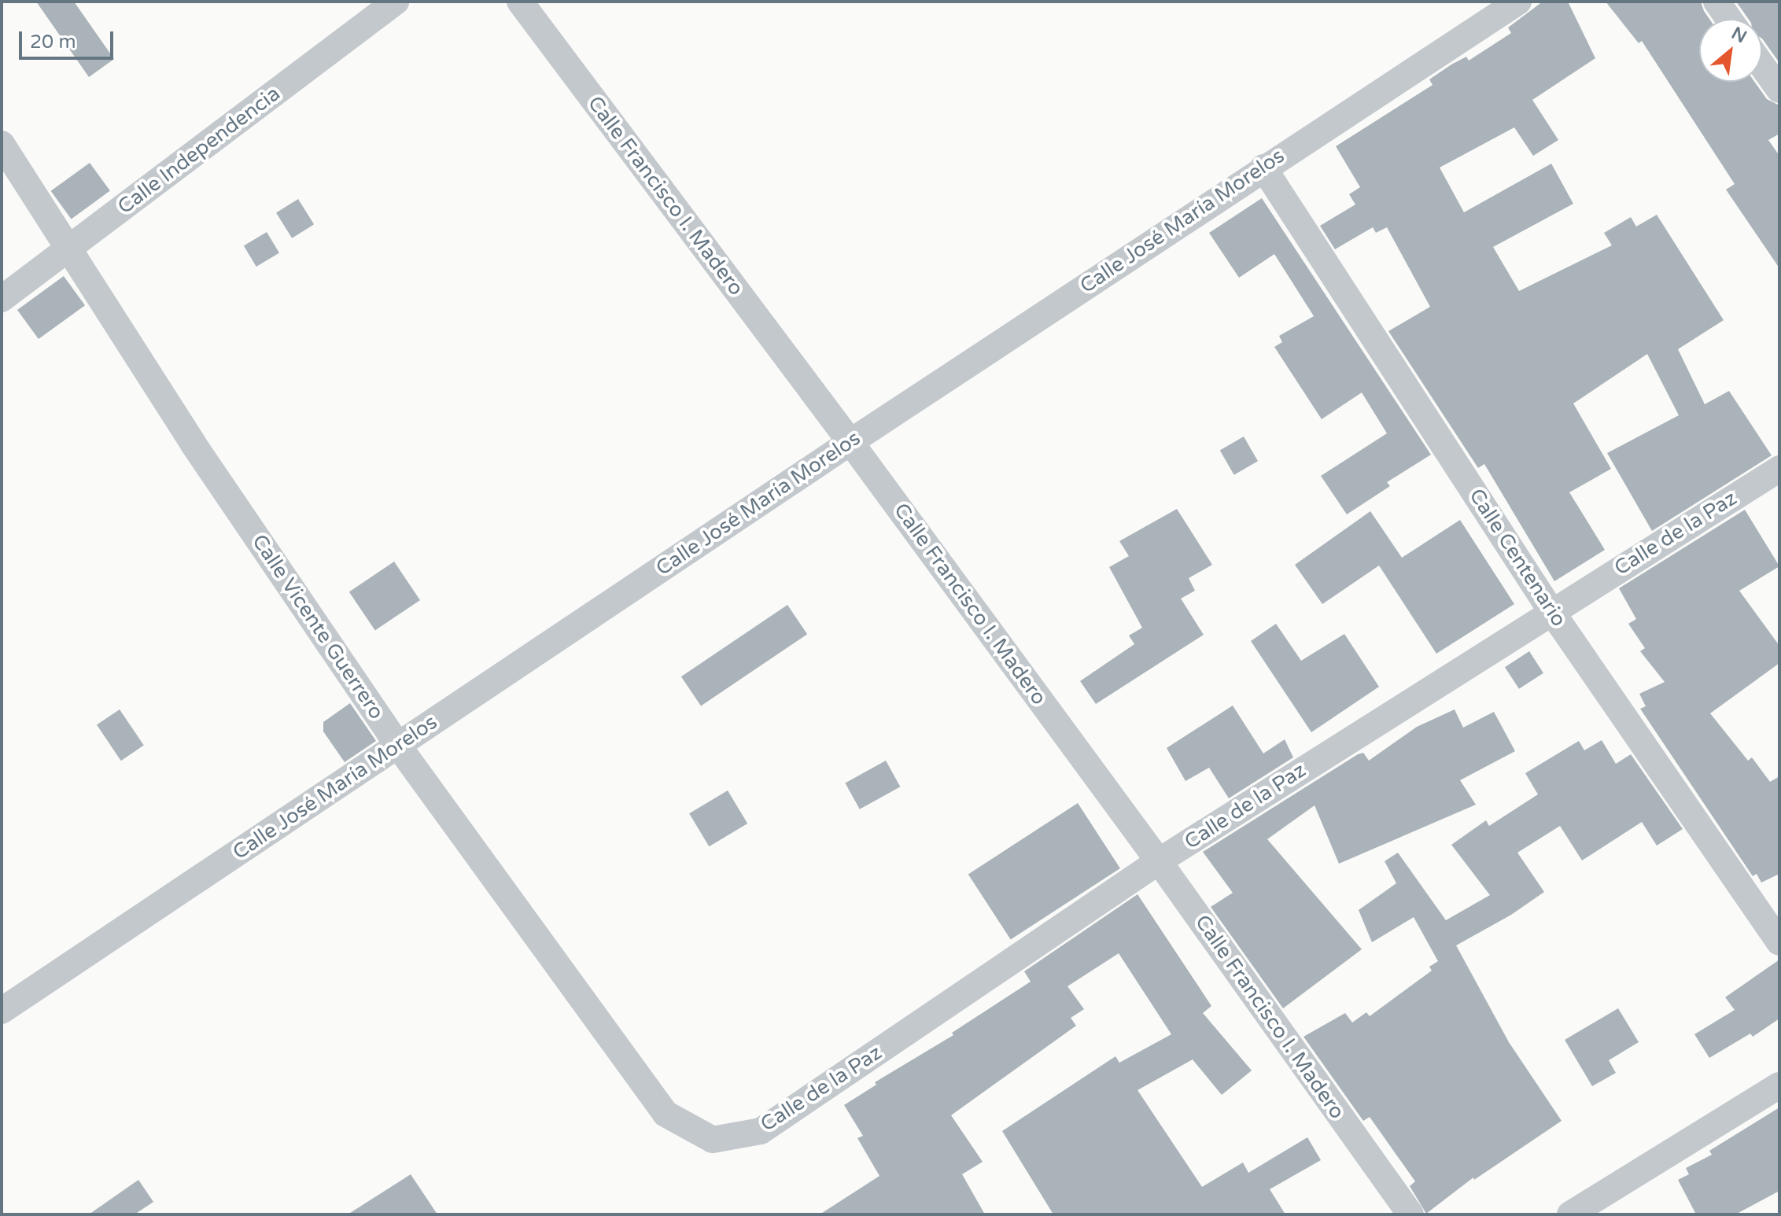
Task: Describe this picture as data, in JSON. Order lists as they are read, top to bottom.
{
  "streets": {
    "street": [
      "Calle Independencia",
      "Calle Francisco I. Madero",
      "Calle José María Morelos",
      "Calle de la Paz",
      "Calle Centenario",
      "Calle Vicente Guerrero"
    ]
  },
  "crossings": [
    ["Calle Independencia", "Calle Vicente Guerrero"],
    ["Calle Francisco I. Madero", "Calle José María Morelos"],
    ["Calle Francisco I. Madero", "Calle de la Paz"],
    ["Calle José María Morelos", "Calle Centenario"],
    ["Calle José María Morelos", "Calle Vicente Guerrero"],
    ["Calle de la Paz", "Calle Centenario"],
    ["Calle de la Paz", "Calle Vicente Guerrero"]
  ],
  "scale_bar": "20 m",
  "north": "top right"
}
